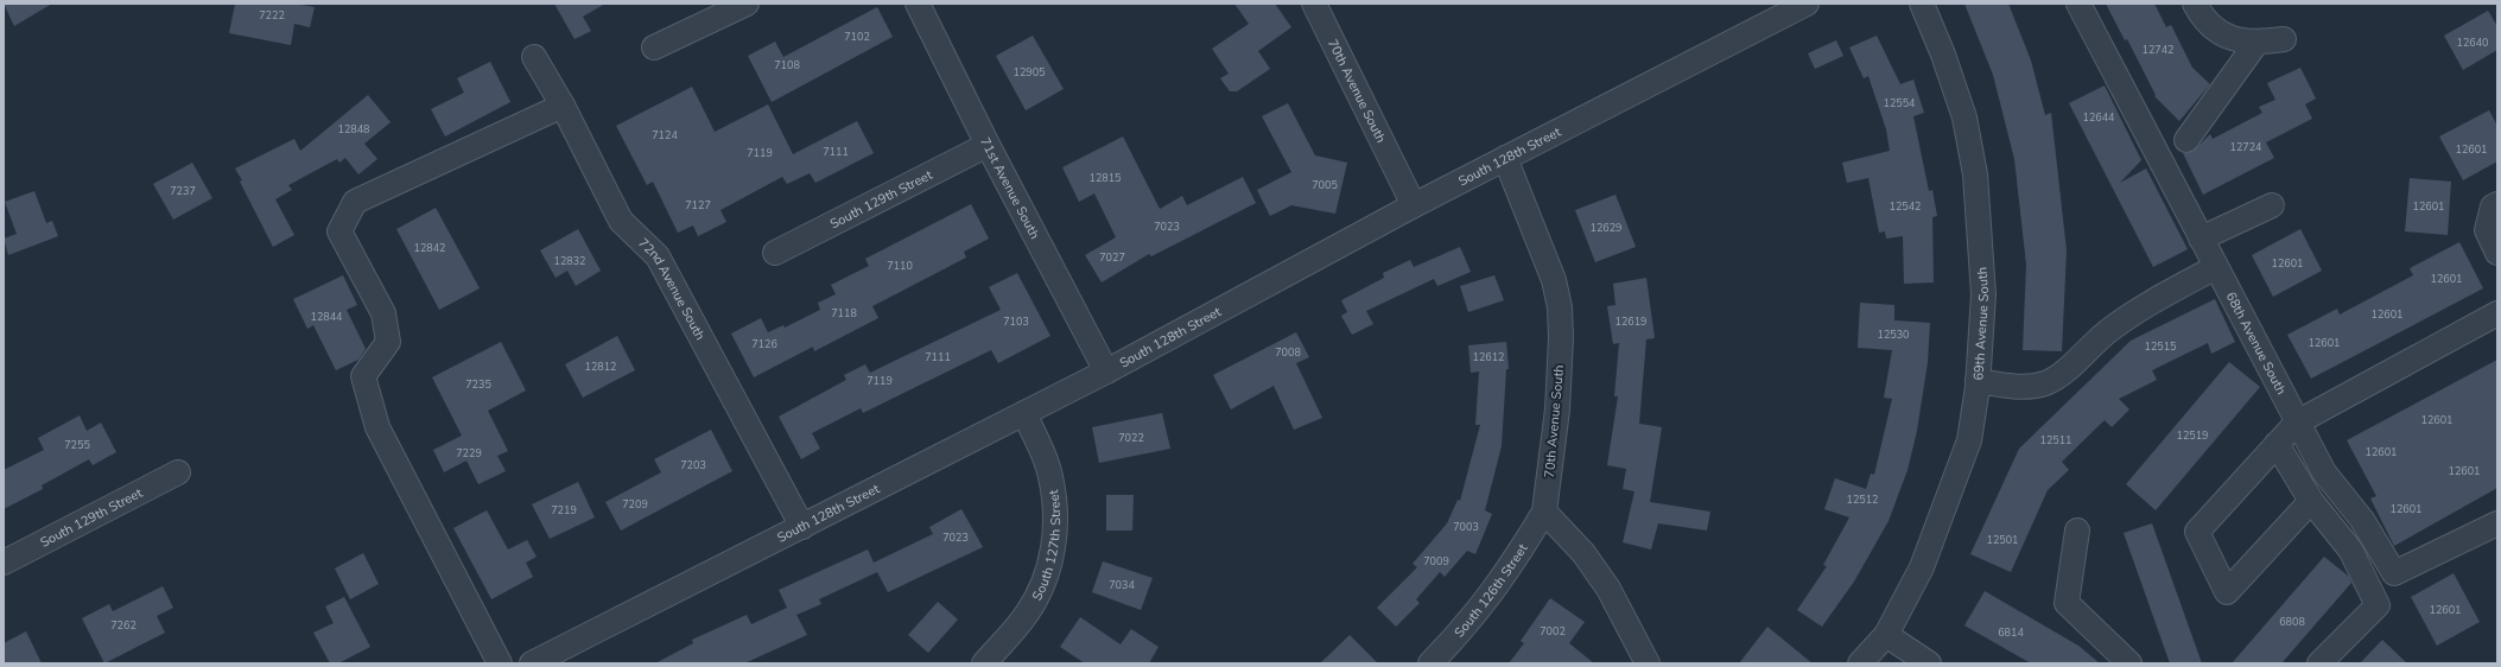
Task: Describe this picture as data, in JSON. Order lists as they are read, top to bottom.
{
  "streets": {
    "street": [
      "70th Avenue South",
      "South 128th Street",
      "71st Avenue South",
      "South 129th Street",
      "72nd Avenue South",
      "69th Avenue South",
      "68th Avenue South",
      "South 127th Street",
      "South 126th Street"
    ]
  },
  "crossings": [
    ["70th Avenue South", "South 128th Street"],
    ["70th Avenue South", "South 126th Street"],
    ["South 128th Street", "71st Avenue South"],
    ["South 128th Street", "72nd Avenue South"],
    ["South 128th Street", "South 127th Street"],
    ["71st Avenue South", "South 129th Street"]
  ],
  "house_numbers": [
    "7222",
    "7102",
    "12640",
    "12742",
    "7108",
    "12905",
    "12554",
    "12644",
    "12848",
    "7124",
    "12724",
    "12601",
    "7111",
    "7119",
    "12815",
    "7005",
    "7237",
    "7127",
    "12542",
    "12601",
    "7023",
    "12629",
    "12842",
    "7027",
    "12832",
    "12601",
    "7110",
    "12601",
    "7118",
    "12601",
    "12844",
    "7103",
    "12619",
    "12530",
    "12601",
    "7126",
    "12515",
    "7008",
    "7111",
    "12612",
    "12812",
    "7119",
    "7235",
    "12601",
    "12519",
    "7022",
    "12511",
    "7255",
    "12601",
    "7229",
    "7203",
    "12601",
    "12512",
    "7209",
    "12601",
    "7219",
    "7003",
    "7023",
    "12501",
    "7009",
    "7034",
    "12601",
    "6808",
    "7262",
    "7002",
    "6814"
  ]
}
